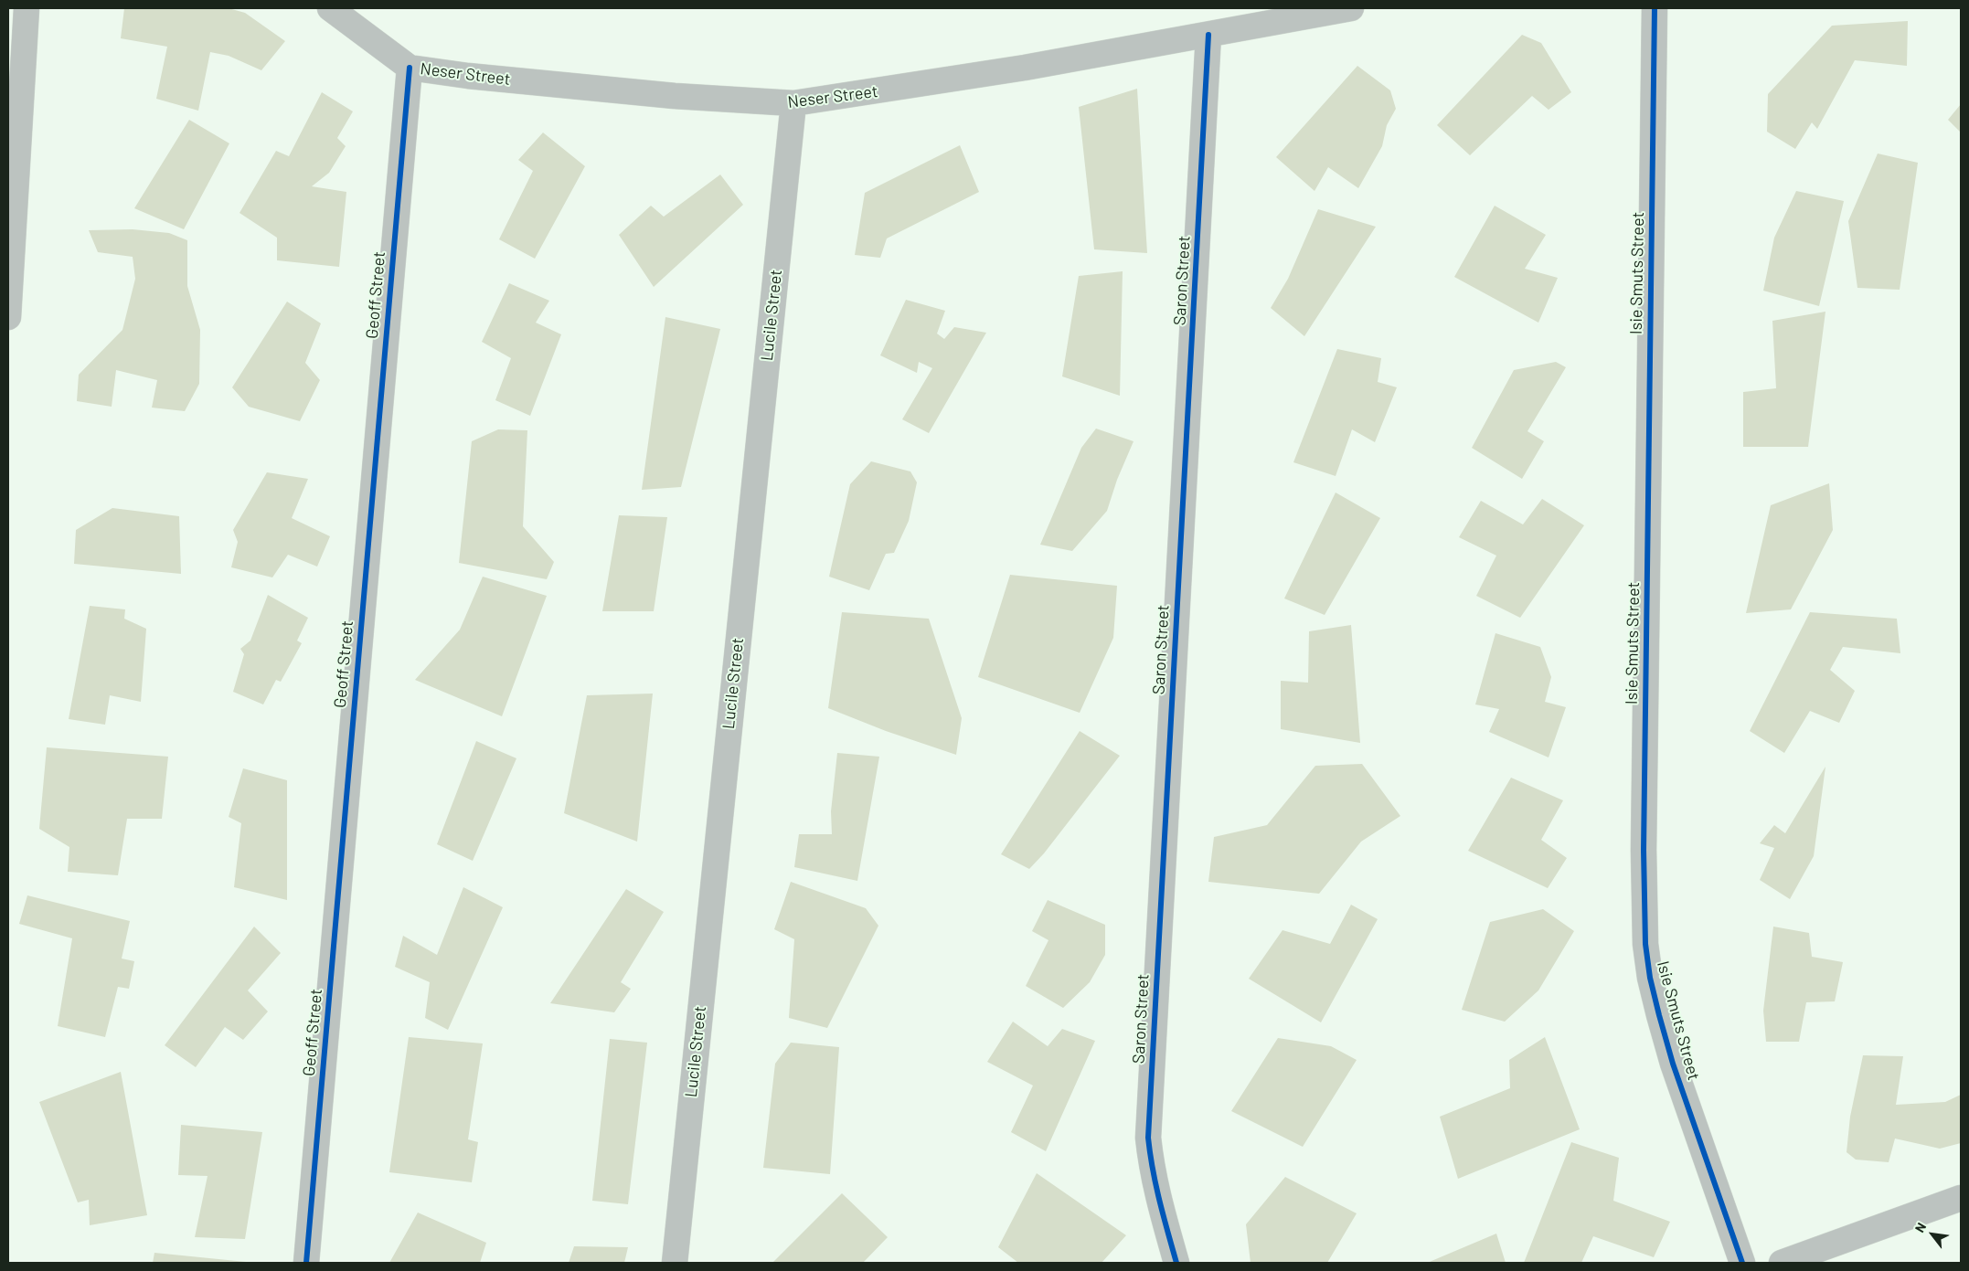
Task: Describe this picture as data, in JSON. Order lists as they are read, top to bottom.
{
  "streets": {
    "street": [
      "Neser Street",
      "Isie Smuts Street",
      "Saron Street",
      "Geoff Street",
      "Lucile Street"
    ]
  },
  "crossings": [
    ["Neser Street", "Saron Street"],
    ["Neser Street", "Geoff Street"],
    ["Neser Street", "Lucile Street"]
  ],
  "north": "top left"
}
